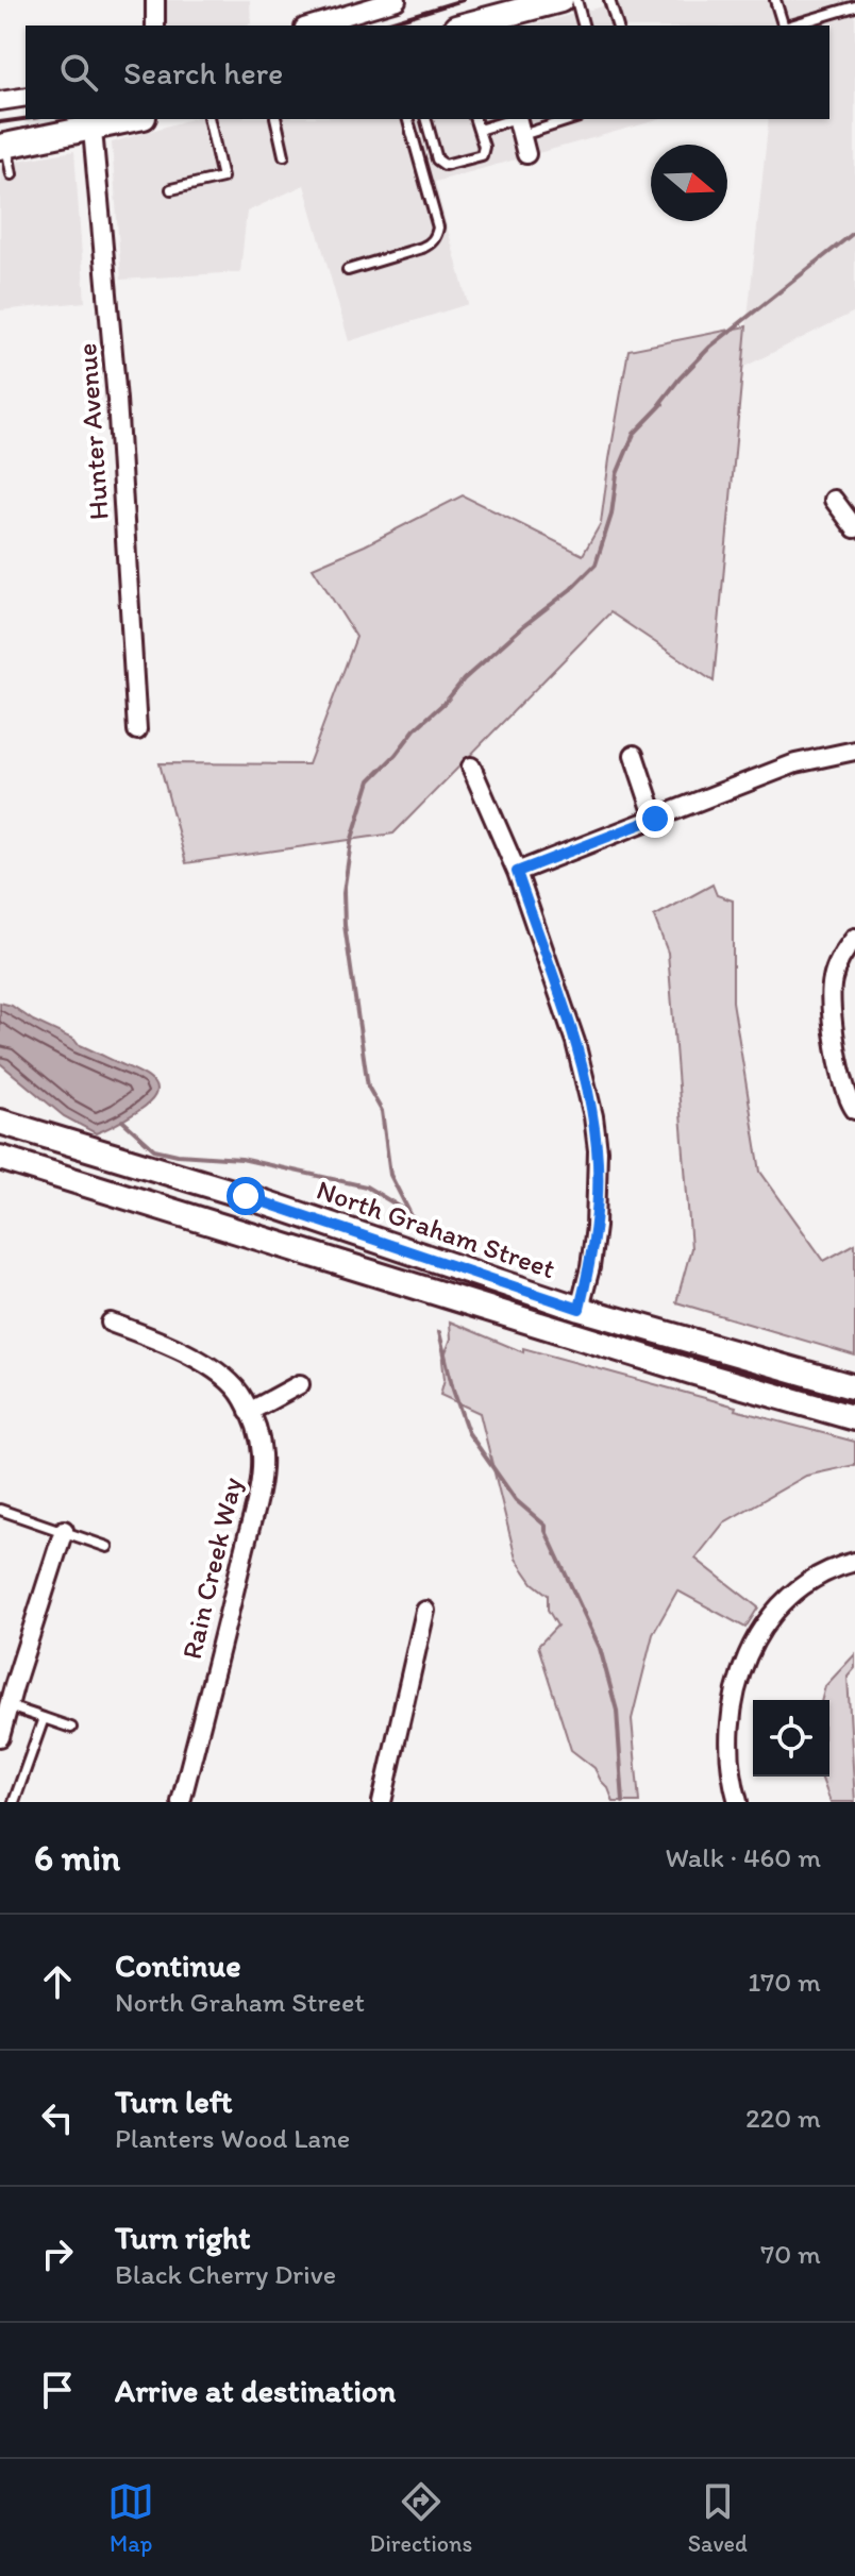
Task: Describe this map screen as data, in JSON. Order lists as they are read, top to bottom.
{
  "streets": {
    "main road": ["North Graham Street"],
    "street": ["Hunter Avenue", "Rain Creek Way"]
  },
  "north": "right",
  "page": {
    "search": "Search here",
    "heading": ["6 min", "Walk · 460 m"],
    "list": [
      ["Continue", "North Graham Street", "170 m"],
      ["Turn left", "Planters Wood Lane", "220 m"],
      ["Turn right", "Black Cherry Drive", "70 m"],
      "Arrive at destination"
    ],
    "nav": ["Map", "Directions", "Saved"]
  }
}
